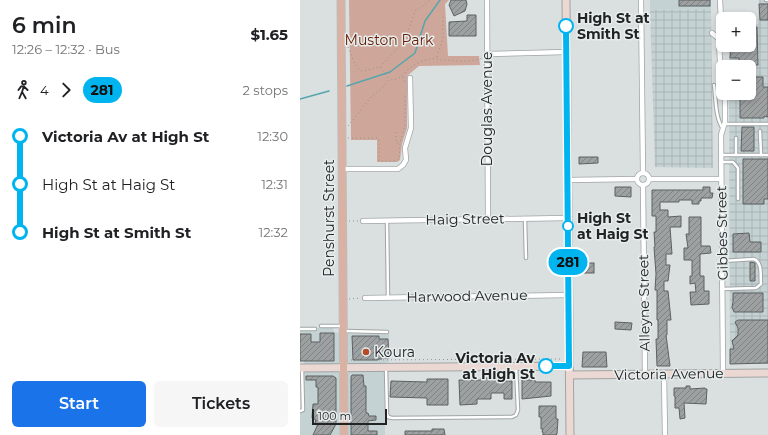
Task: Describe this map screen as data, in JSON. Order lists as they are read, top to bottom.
{
  "streets": {
    "main road": ["Penshurst Street"],
    "street": [
      "Douglas Avenue",
      "Haig Street",
      "Gibbes Street",
      "Harwood Avenue",
      "Alleyne Street",
      "Victoria Avenue"
    ]
  },
  "crossings": [
    ["Douglas Avenue", "Haig Street"],
    ["Gibbes Street", "Victoria Avenue"],
    ["Alleyne Street", "Victoria Avenue"]
  ],
  "parks": ["Muston Park"],
  "places": [
    "High St at Smith St",
    "High St at Haig St",
    "Koura",
    "Victoria Av at High St"
  ],
  "lines": ["bus line 281"],
  "scale_bar": "100 m",
  "page": {
    "heading": ["6 min", "12:26 – 12:32 · Bus", "$1.65"],
    "on_map": "281",
    "map_buttons": ["+", "−"],
    "legs": ["4", "281", "2 stops"],
    "list": [
      {
        "name": "Victoria Av at High St",
        "value": "12:30"
      },
      {
        "name": "High St at Haig St",
        "value": "12:31"
      },
      {
        "name": "High St at Smith St",
        "value": "12:32"
      }
    ],
    "buttons": ["Start", "Tickets"],
    "scale": "100 m"
  }
}
